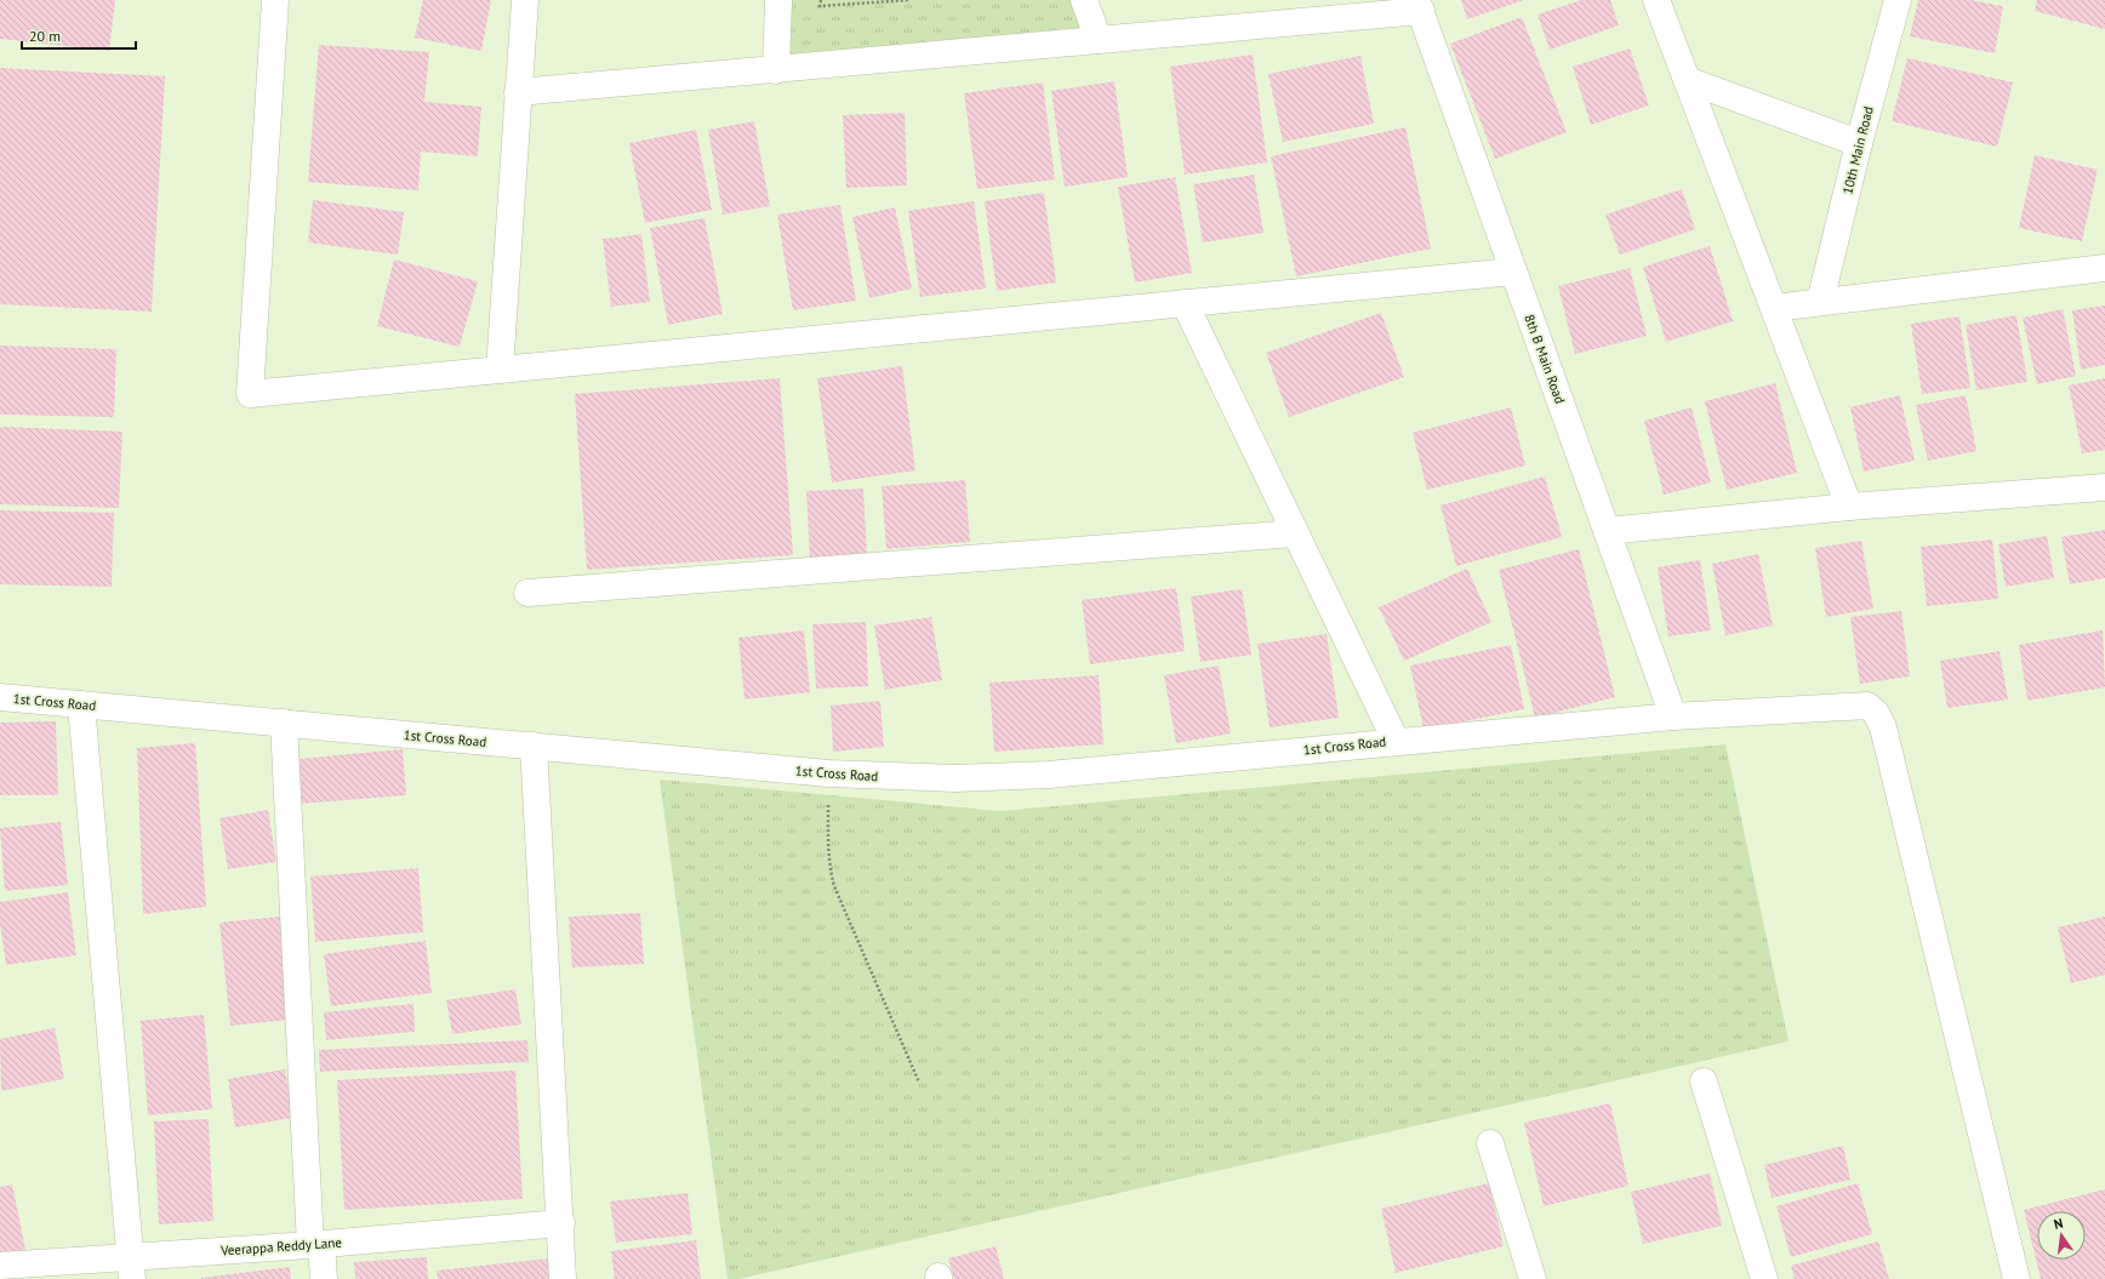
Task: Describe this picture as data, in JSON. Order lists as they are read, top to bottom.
{
  "streets": {
    "street": [
      "10th Main Road",
      "8th B Main Road",
      "1st Cross Road",
      "Veerappa Reddy Lane"
    ]
  },
  "crossings": [
    ["8th B Main Road", "1st Cross Road"]
  ],
  "scale_bar": "20 m",
  "north": "top"
}
